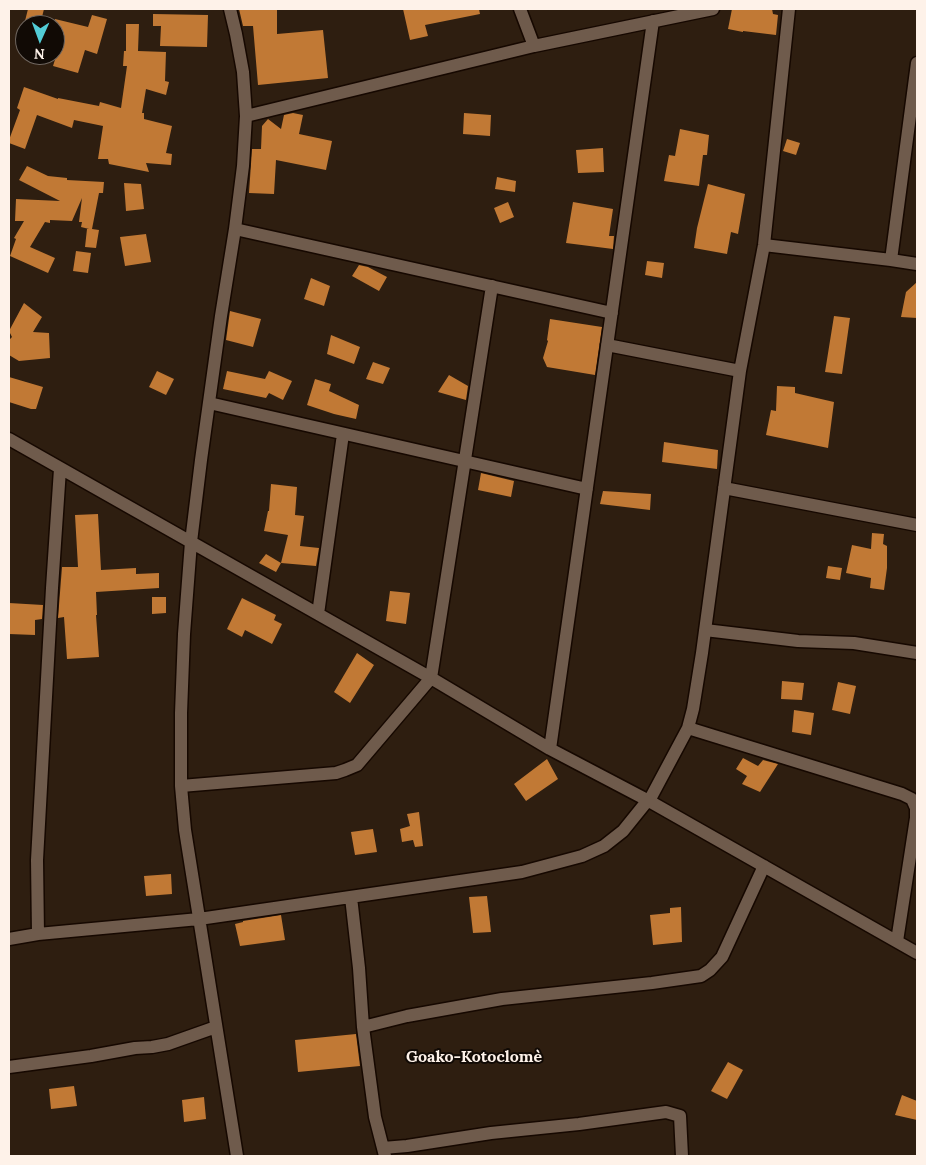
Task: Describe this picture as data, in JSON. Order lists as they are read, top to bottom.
{
  "districts": ["Goako-Kotoclomè"],
  "north": "bottom"
}
